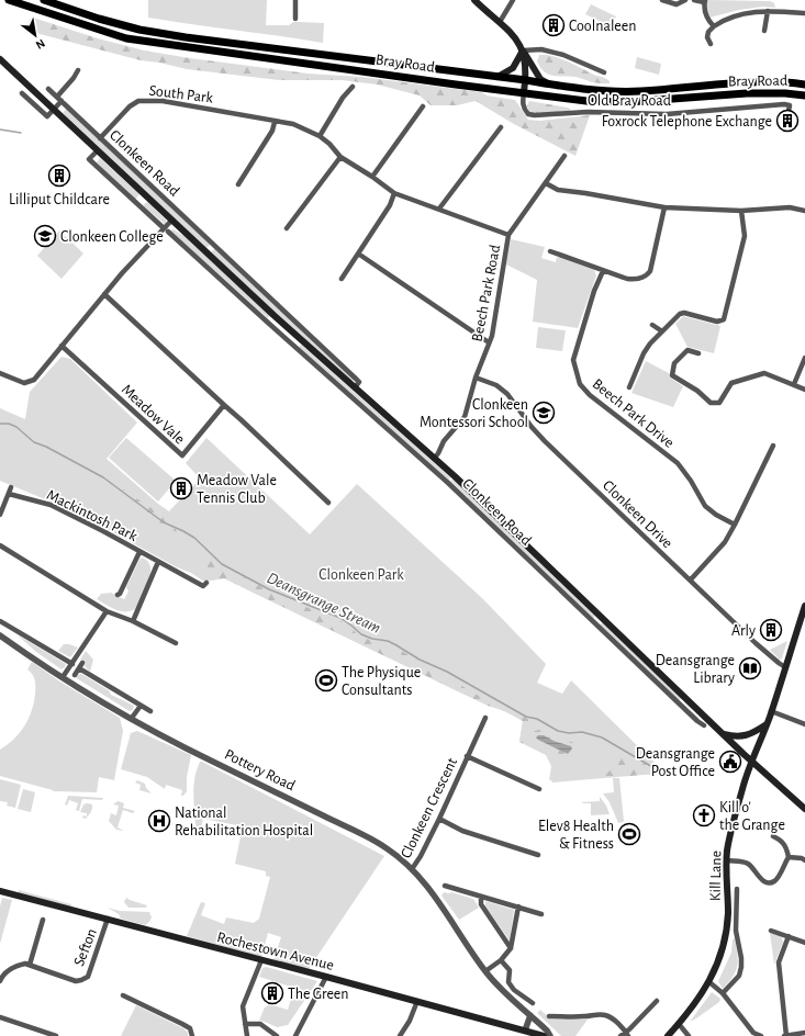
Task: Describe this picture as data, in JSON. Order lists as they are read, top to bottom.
{
  "streets": {
    "highway": ["Bray Road"],
    "main road": [
      "Old Bray Road",
      "Clonkeen Road",
      "Kill Lane",
      "Rochestown Avenue"
    ],
    "street": [
      "South Park",
      "Beech Park Road",
      "Beech Park Drive",
      "Meadow Vale",
      "Clonkeen Drive",
      "Mackintosh Park",
      "Pottery Road",
      "Clonkeen Crescent",
      "Sefton"
    ]
  },
  "crossings": [
    ["Bray Road", "Old Bray Road"],
    ["South Park", "Clonkeen Road"],
    ["South Park", "Beech Park Road"],
    ["Clonkeen Road", "Beech Park Road"],
    ["Clonkeen Road", "Kill Lane"],
    ["Beech Park Road", "Clonkeen Drive"],
    ["Clonkeen Drive", "Kill Lane"],
    ["Pottery Road", "Clonkeen Crescent"],
    ["Sefton", "Rochestown Avenue"]
  ],
  "water": ["Deansgrange Stream"],
  "parks": ["Clonkeen Park"],
  "places": {
    "building": [
      "Coolnaleen",
      "Foxrock Telephone Exchange",
      "Lilliput Childcare",
      "Meadow Vale Tennis Club",
      "Arly",
      "The Green"
    ],
    "school or university": ["Clonkeen College", "Clonkeen Montessori School"],
    "library": ["Deansgrange Library"],
    "sports": ["The Physique Consultants", "Elev8 Health & Fitness"],
    "public building": ["Deansgrange Post Office"],
    "church": ["Kill o' the Grange"],
    "hospital": ["National Rehabilitation Hospital"]
  },
  "north": "bottom right"
}
